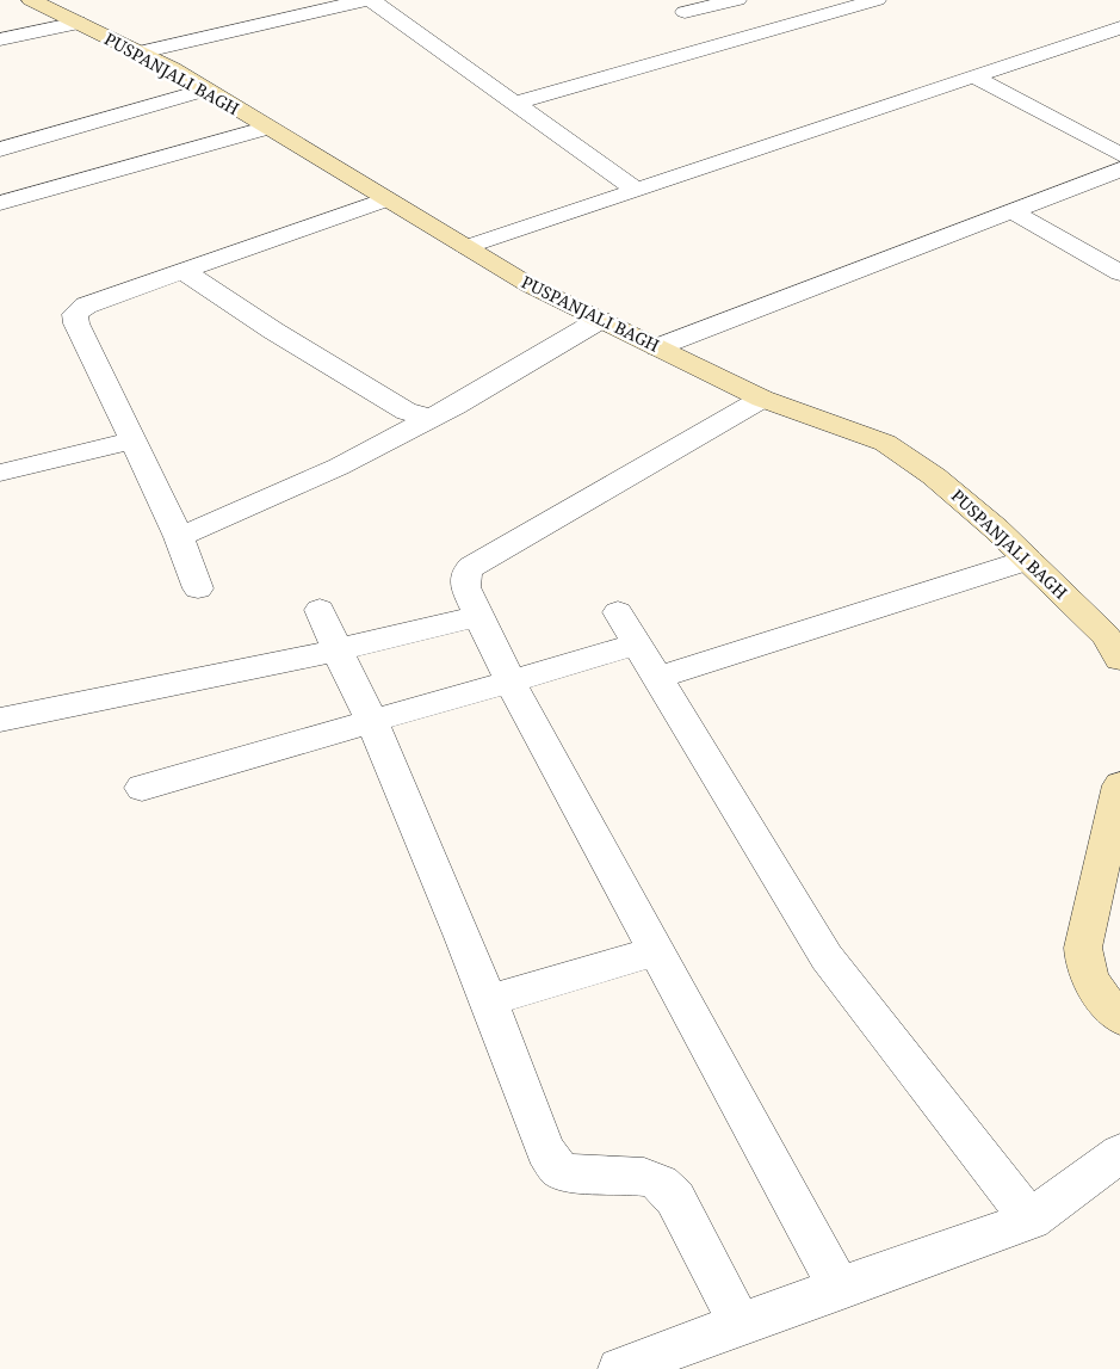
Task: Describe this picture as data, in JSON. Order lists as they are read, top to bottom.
{
  "streets": {
    "street": ["PUSPANJALI BAGH"]
  }
}
